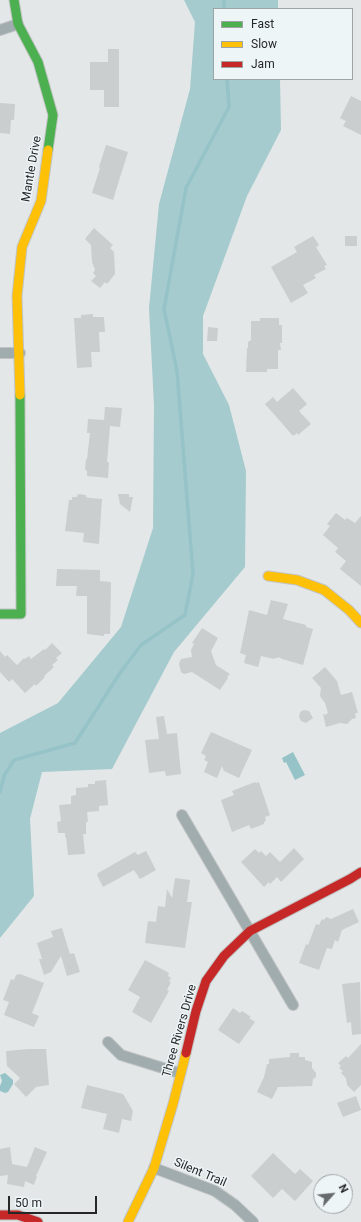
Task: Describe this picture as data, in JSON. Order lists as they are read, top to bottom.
{
  "streets": {
    "street": ["Mantle Drive", "Three Rivers Drive", "Silent Trail"]
  },
  "crossings": [
    ["Three Rivers Drive", "Silent Trail"]
  ],
  "legend": ["Fast", "Slow", "Jam"],
  "scale_bar": "50 m",
  "north": "top right"
}
